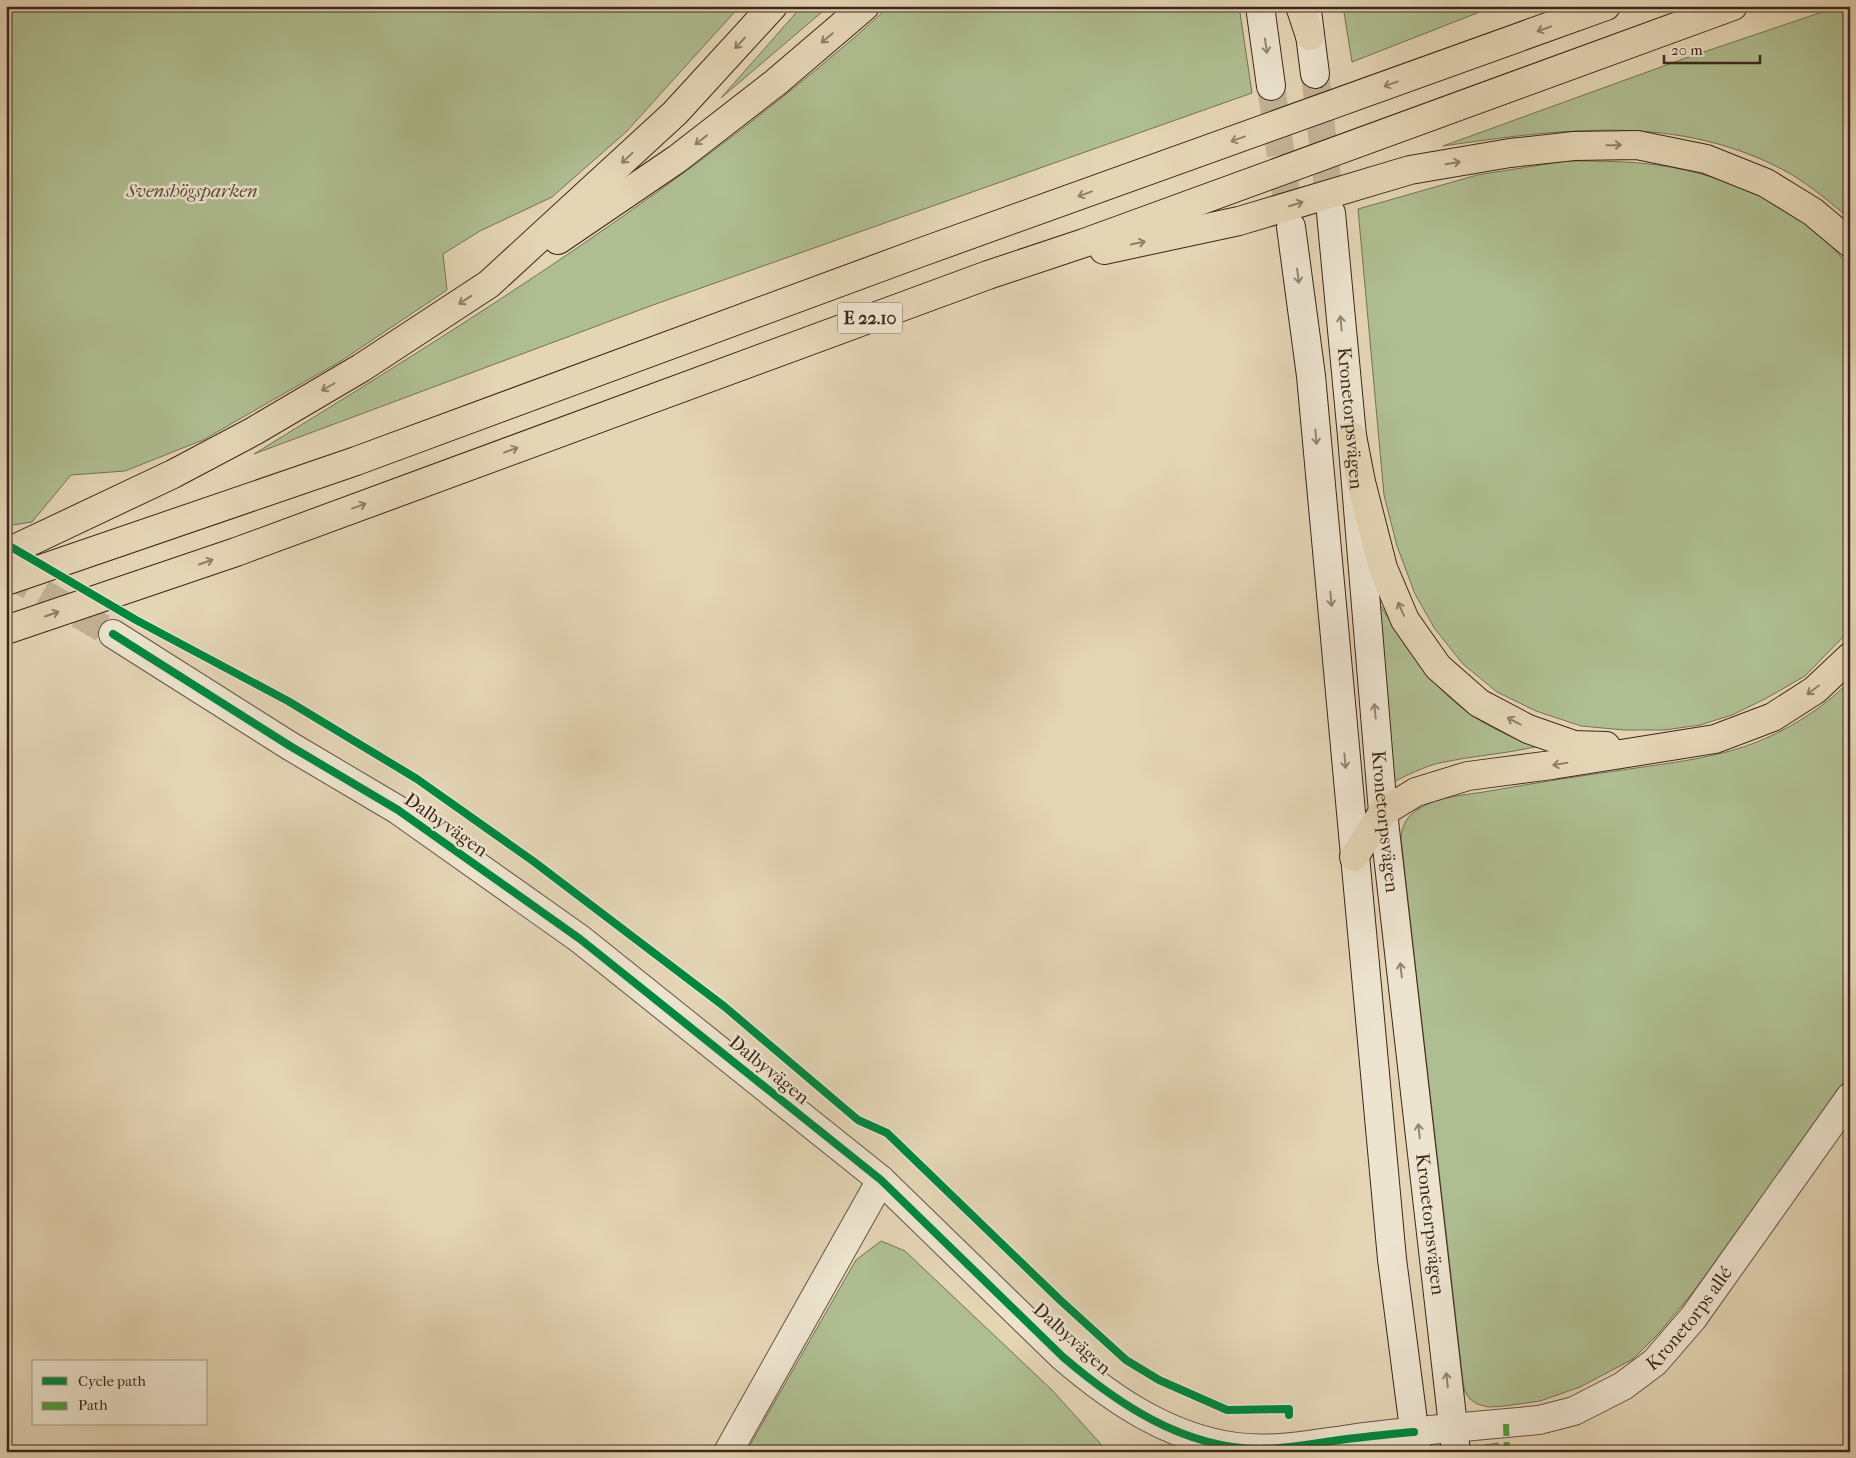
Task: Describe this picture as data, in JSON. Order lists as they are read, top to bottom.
{
  "streets": {
    "highway": ["E 22.10"],
    "main road": ["Kronetorpsvägen", "Dalbyvägen", "Kronetorps allé"]
  },
  "crossings": [
    ["Kronetorpsvägen", "Dalbyvägen"],
    ["Kronetorpsvägen", "Kronetorps allé"],
    ["Dalbyvägen", "Kronetorps allé"]
  ],
  "parks": ["Svenshögsparken"],
  "legend": ["Cycle path", "Path"],
  "scale_bar": "20 m"
}
